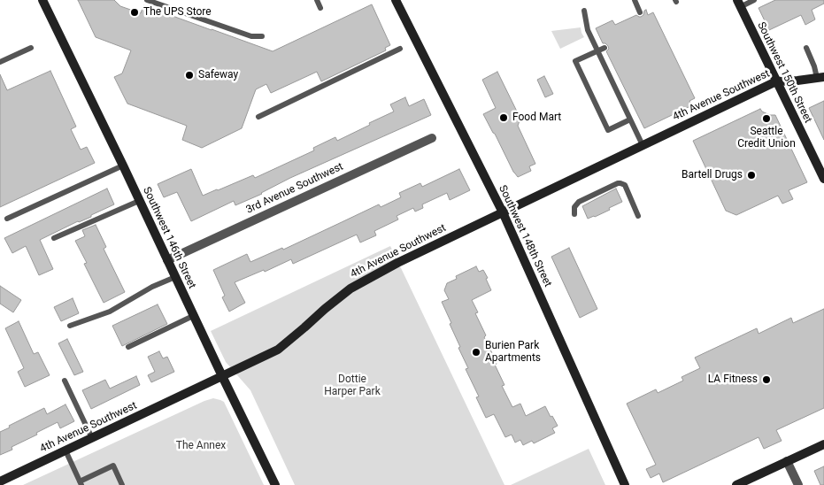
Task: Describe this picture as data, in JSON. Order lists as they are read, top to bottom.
{
  "streets": {
    "street": [
      "Southwest 150th Street",
      "4th Avenue Southwest",
      "3rd Avenue Southwest",
      "Southwest 148th Street",
      "Southwest 146th Street"
    ]
  },
  "crossings": [
    ["Southwest 150th Street", "4th Avenue Southwest"],
    ["4th Avenue Southwest", "Southwest 148th Street"],
    ["4th Avenue Southwest", "Southwest 146th Street"],
    ["3rd Avenue Southwest", "Southwest 146th Street"]
  ],
  "parks": ["Dottie Harper Park", "The Annex"],
  "places": [
    "The UPS Store",
    "Safeway",
    "Food Mart",
    "Seattle Credit Union",
    "Bartell Drugs",
    "Burien Park Apartments",
    "LA Fitness"
  ]
}
